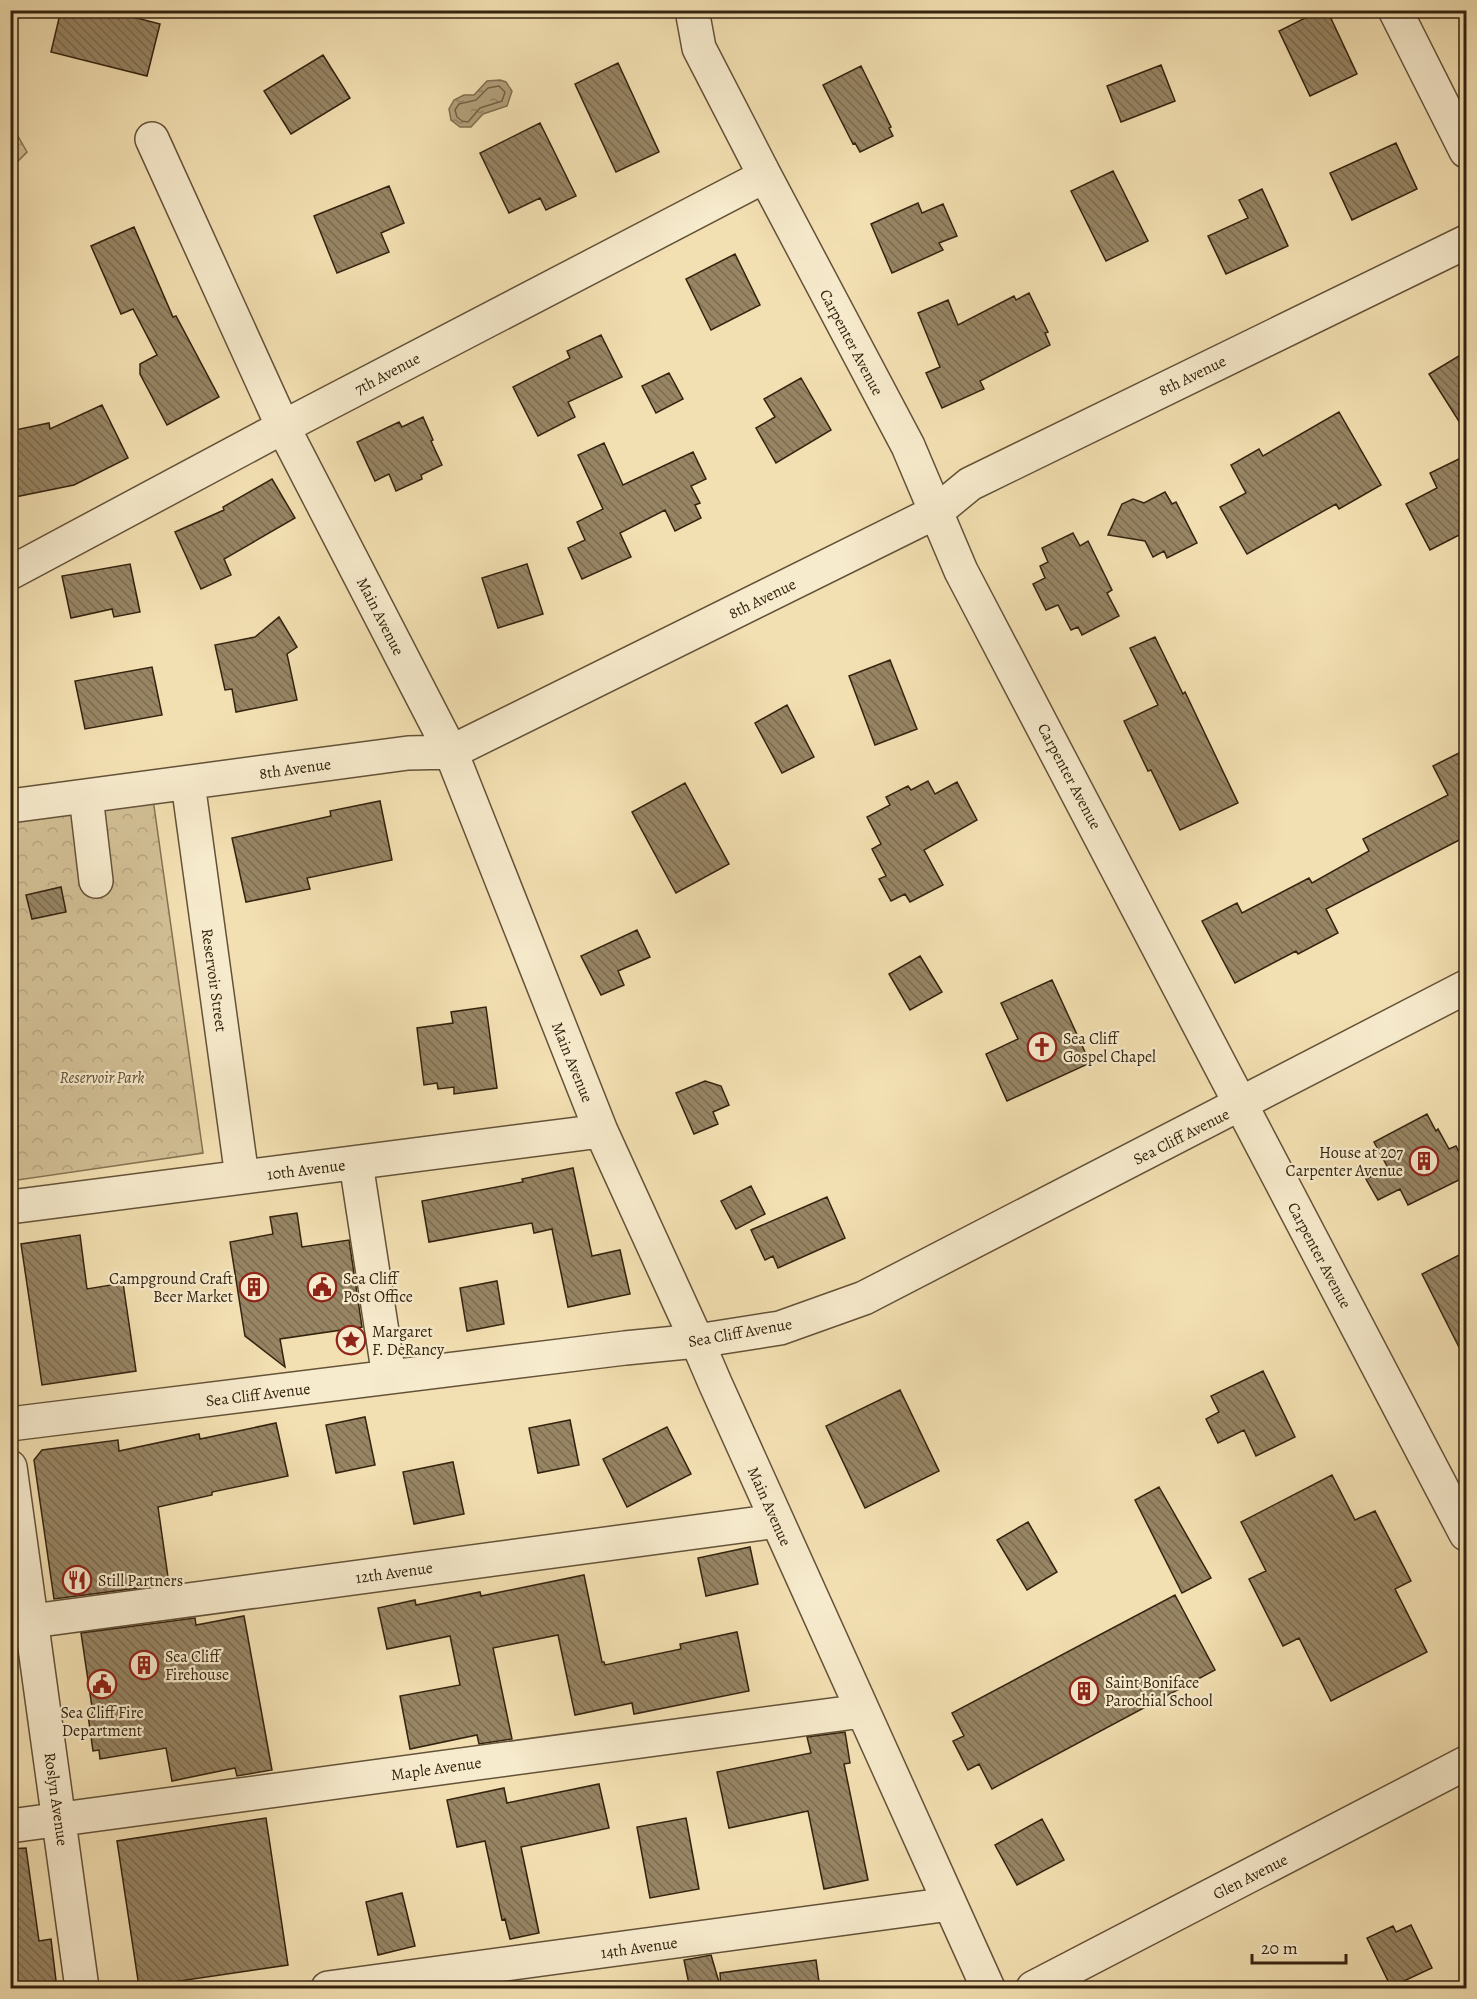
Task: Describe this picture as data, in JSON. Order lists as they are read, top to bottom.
{
  "streets": {
    "street": [
      "Carpenter Avenue",
      "7th Avenue",
      "8th Avenue",
      "Main Avenue",
      "Reservoir Street",
      "Sea Cliff Avenue",
      "10th Avenue",
      "12th Avenue",
      "Maple Avenue",
      "Roslyn Avenue",
      "Glen Avenue",
      "14th Avenue"
    ]
  },
  "crossings": [
    ["Carpenter Avenue", "7th Avenue"],
    ["Carpenter Avenue", "8th Avenue"],
    ["Carpenter Avenue", "Sea Cliff Avenue"],
    ["7th Avenue", "Main Avenue"],
    ["8th Avenue", "Main Avenue"],
    ["8th Avenue", "Reservoir Street"],
    ["Main Avenue", "Sea Cliff Avenue"],
    ["Main Avenue", "10th Avenue"],
    ["Main Avenue", "12th Avenue"],
    ["Main Avenue", "Maple Avenue"],
    ["Main Avenue", "14th Avenue"],
    ["Reservoir Street", "10th Avenue"],
    ["12th Avenue", "Roslyn Avenue"],
    ["Maple Avenue", "Roslyn Avenue"]
  ],
  "parks": ["Reservoir Park"],
  "places": {
    "church": ["Sea Cliff Gospel Chapel"],
    "building": [
      "House at 207 Carpenter Avenue",
      "Campground Craft Beer Market",
      "Sea Cliff Firehouse",
      "Saint Boniface Parochial School"
    ],
    "public building": ["Sea Cliff Post Office", "Sea Cliff Fire Department"],
    "place": ["Margaret F. DeRancy"],
    "restaurant": ["Still Partners"]
  },
  "scale_bar": "20 m"
}
